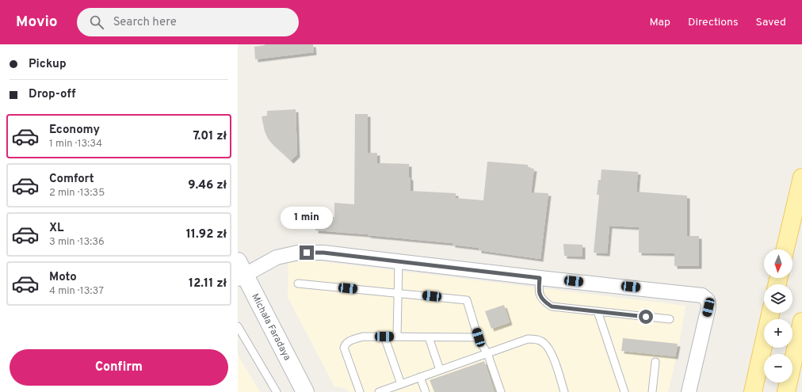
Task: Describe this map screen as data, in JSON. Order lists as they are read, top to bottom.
{
  "streets": {
    "street": ["Michała Faradaya"]
  },
  "north": "bottom",
  "page": {
    "header": "Movio",
    "search": "Search here",
    "nav": ["Map", "Directions", "Saved"],
    "banner": ["Pickup", "Drop-off"],
    "list": [
      {
        "name": "Economy",
        "note": "1 min · 13:34",
        "value": "7.01 zł"
      },
      {
        "name": "Comfort",
        "note": "2 min · 13:35",
        "value": "9.46 zł"
      },
      {
        "name": "XL",
        "note": "3 min · 13:36",
        "value": "11.92 zł"
      },
      {
        "name": "Moto",
        "note": "4 min · 13:37",
        "value": "12.11 zł"
      }
    ],
    "bubble": "1 min",
    "map_buttons": ["+", "−"],
    "buttons": "Confirm"
  }
}
